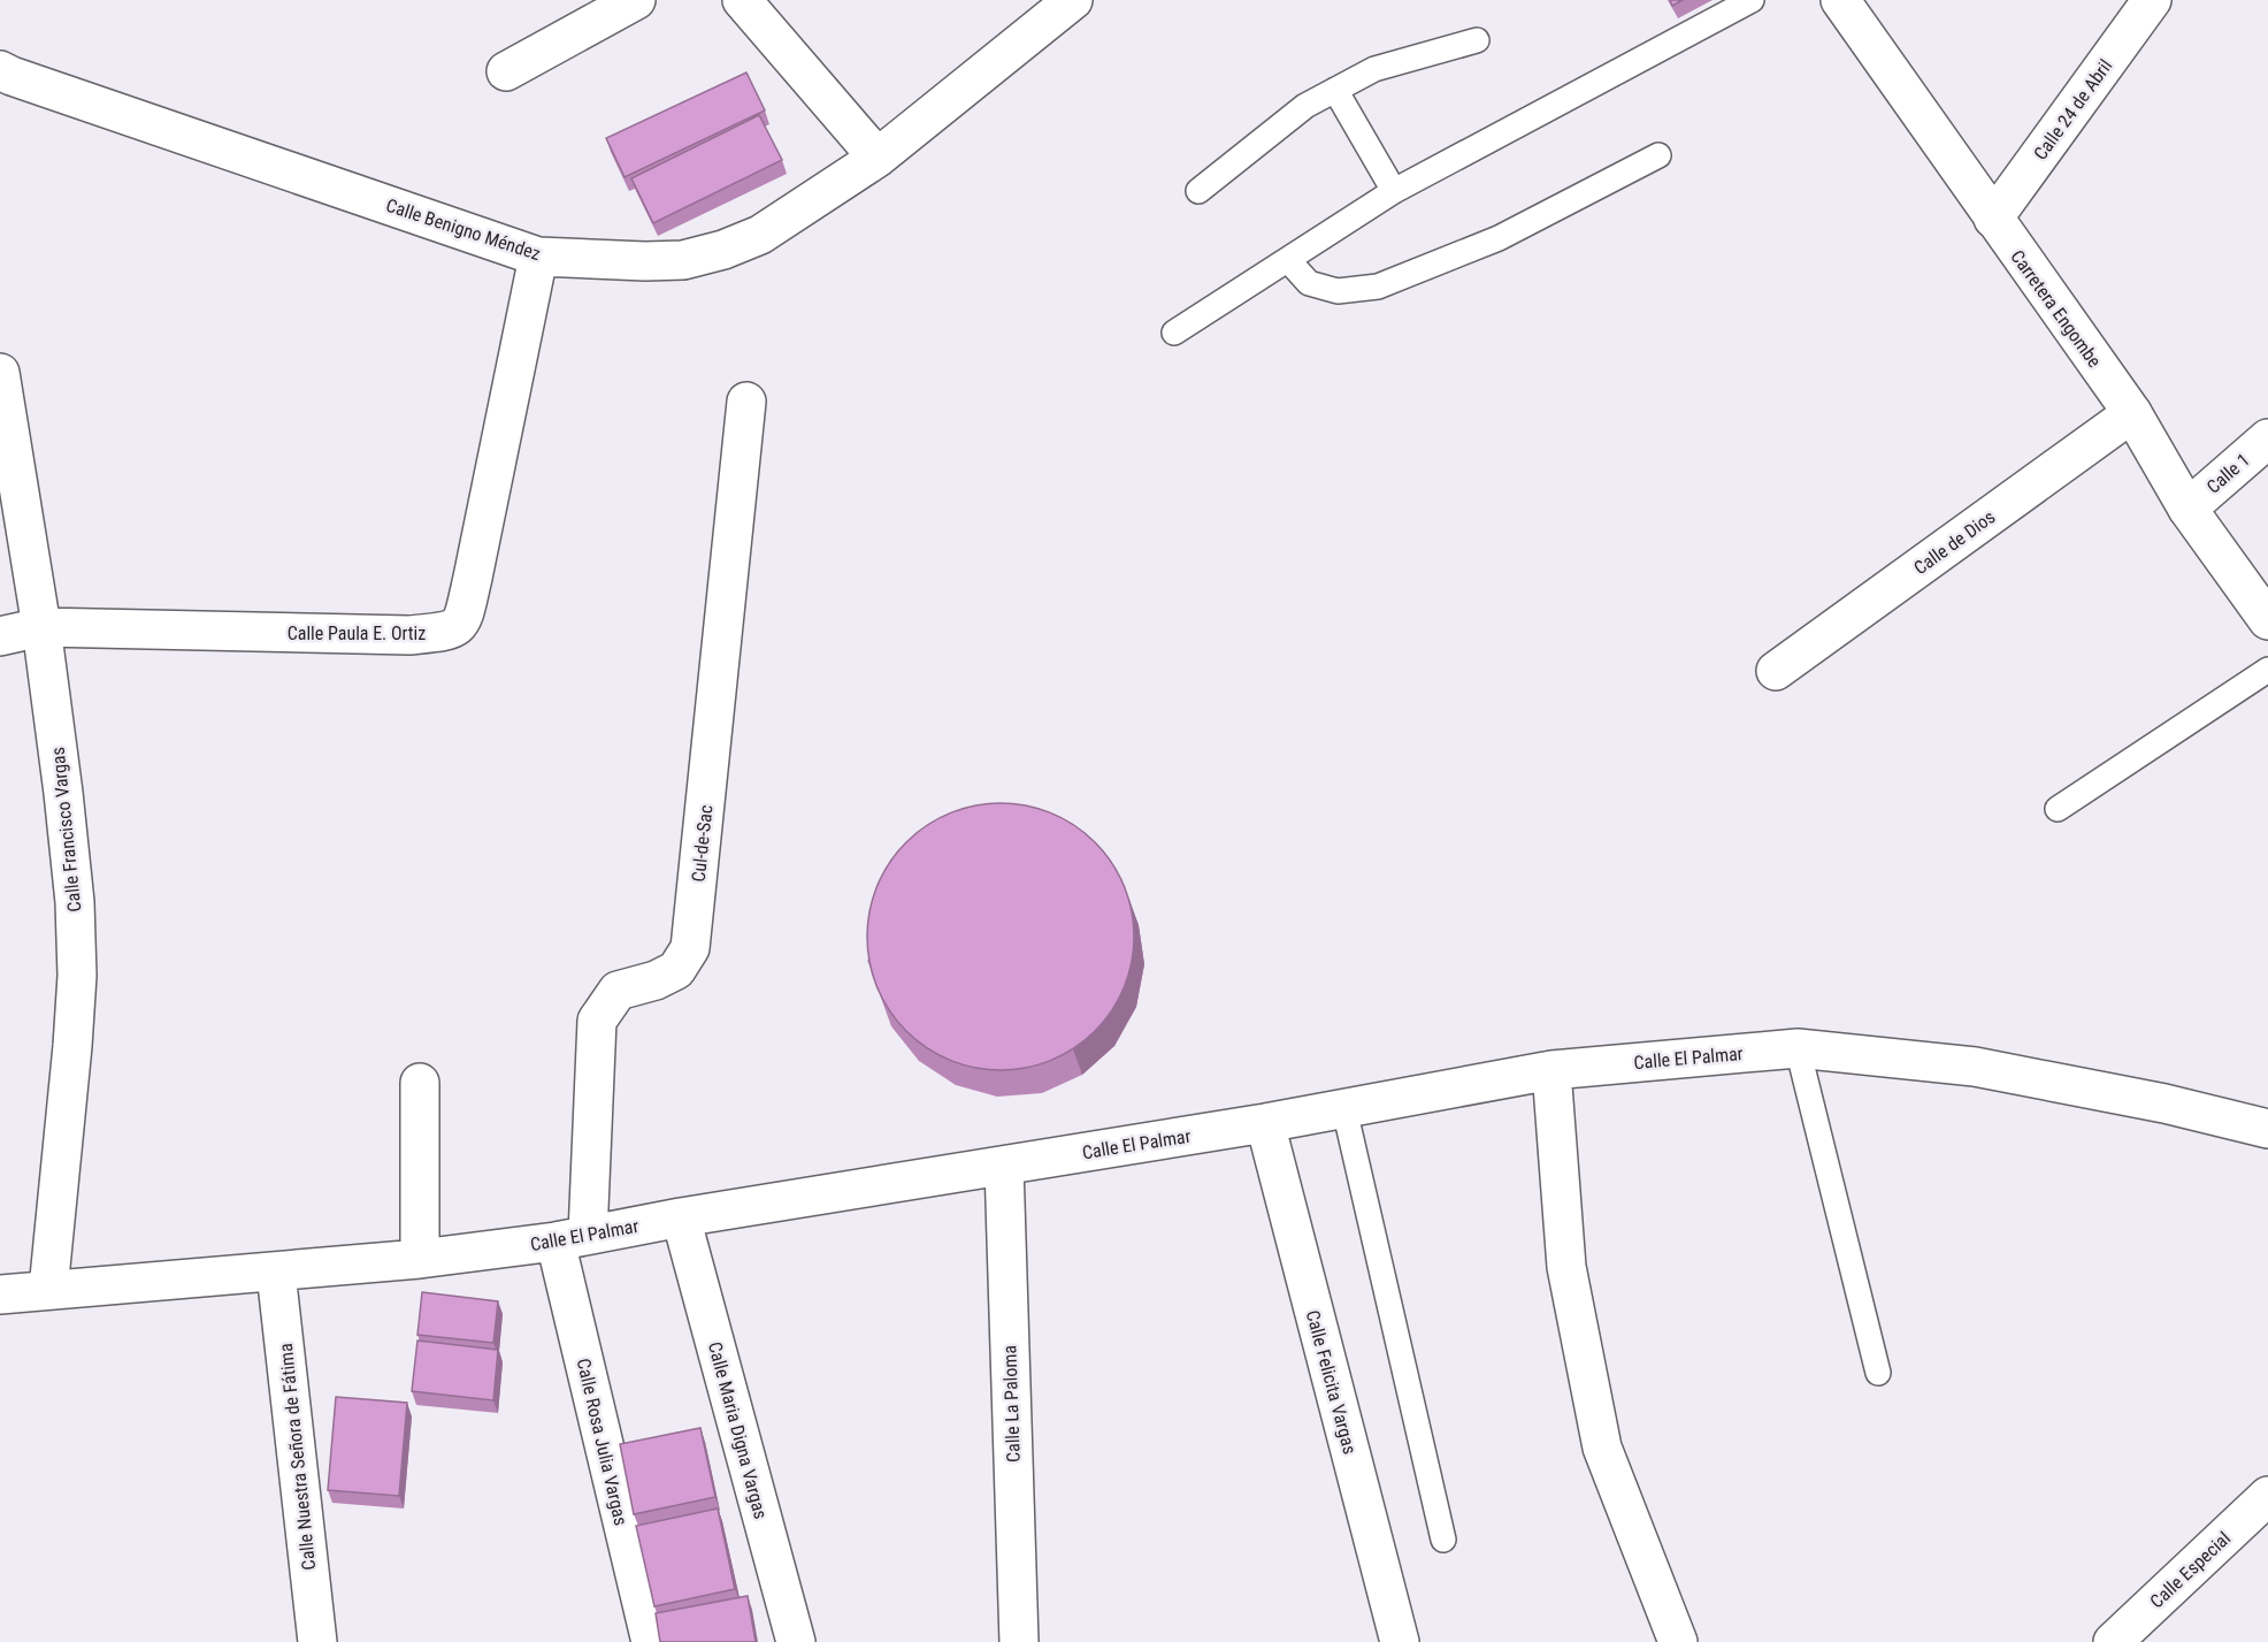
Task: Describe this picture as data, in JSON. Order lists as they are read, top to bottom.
{
  "streets": {
    "street": [
      "Calle 24 de Abril",
      "Calle Benigno Méndez",
      "Carretera Engombe",
      "Calle 1",
      "Calle de Dios",
      "Calle Paula E. Ortiz",
      "Calle Francisco Vargas",
      "Cul-de-Sac",
      "Calle El Palmar",
      "Calle Felicita Vargas",
      "Calle La Paloma",
      "Calle Maria Digna Vargas",
      "Calle Rosa Julia Vargas",
      "Calle Nuestra Señora de Fátima",
      "Calle Especial"
    ]
  },
  "crossings": [
    ["Calle 24 de Abril", "Carretera Engombe"],
    ["Calle Benigno Méndez", "Calle Paula E. Ortiz"],
    ["Carretera Engombe", "Calle 1"],
    ["Carretera Engombe", "Calle de Dios"],
    ["Calle Paula E. Ortiz", "Calle Francisco Vargas"],
    ["Calle Francisco Vargas", "Calle El Palmar"],
    ["Cul-de-Sac", "Calle El Palmar"],
    ["Cul-de-Sac", "Calle Rosa Julia Vargas"],
    ["Calle El Palmar", "Calle Felicita Vargas"],
    ["Calle El Palmar", "Calle La Paloma"],
    ["Calle El Palmar", "Calle Maria Digna Vargas"],
    ["Calle El Palmar", "Calle Rosa Julia Vargas"],
    ["Calle El Palmar", "Calle Nuestra Señora de Fátima"]
  ]
}
